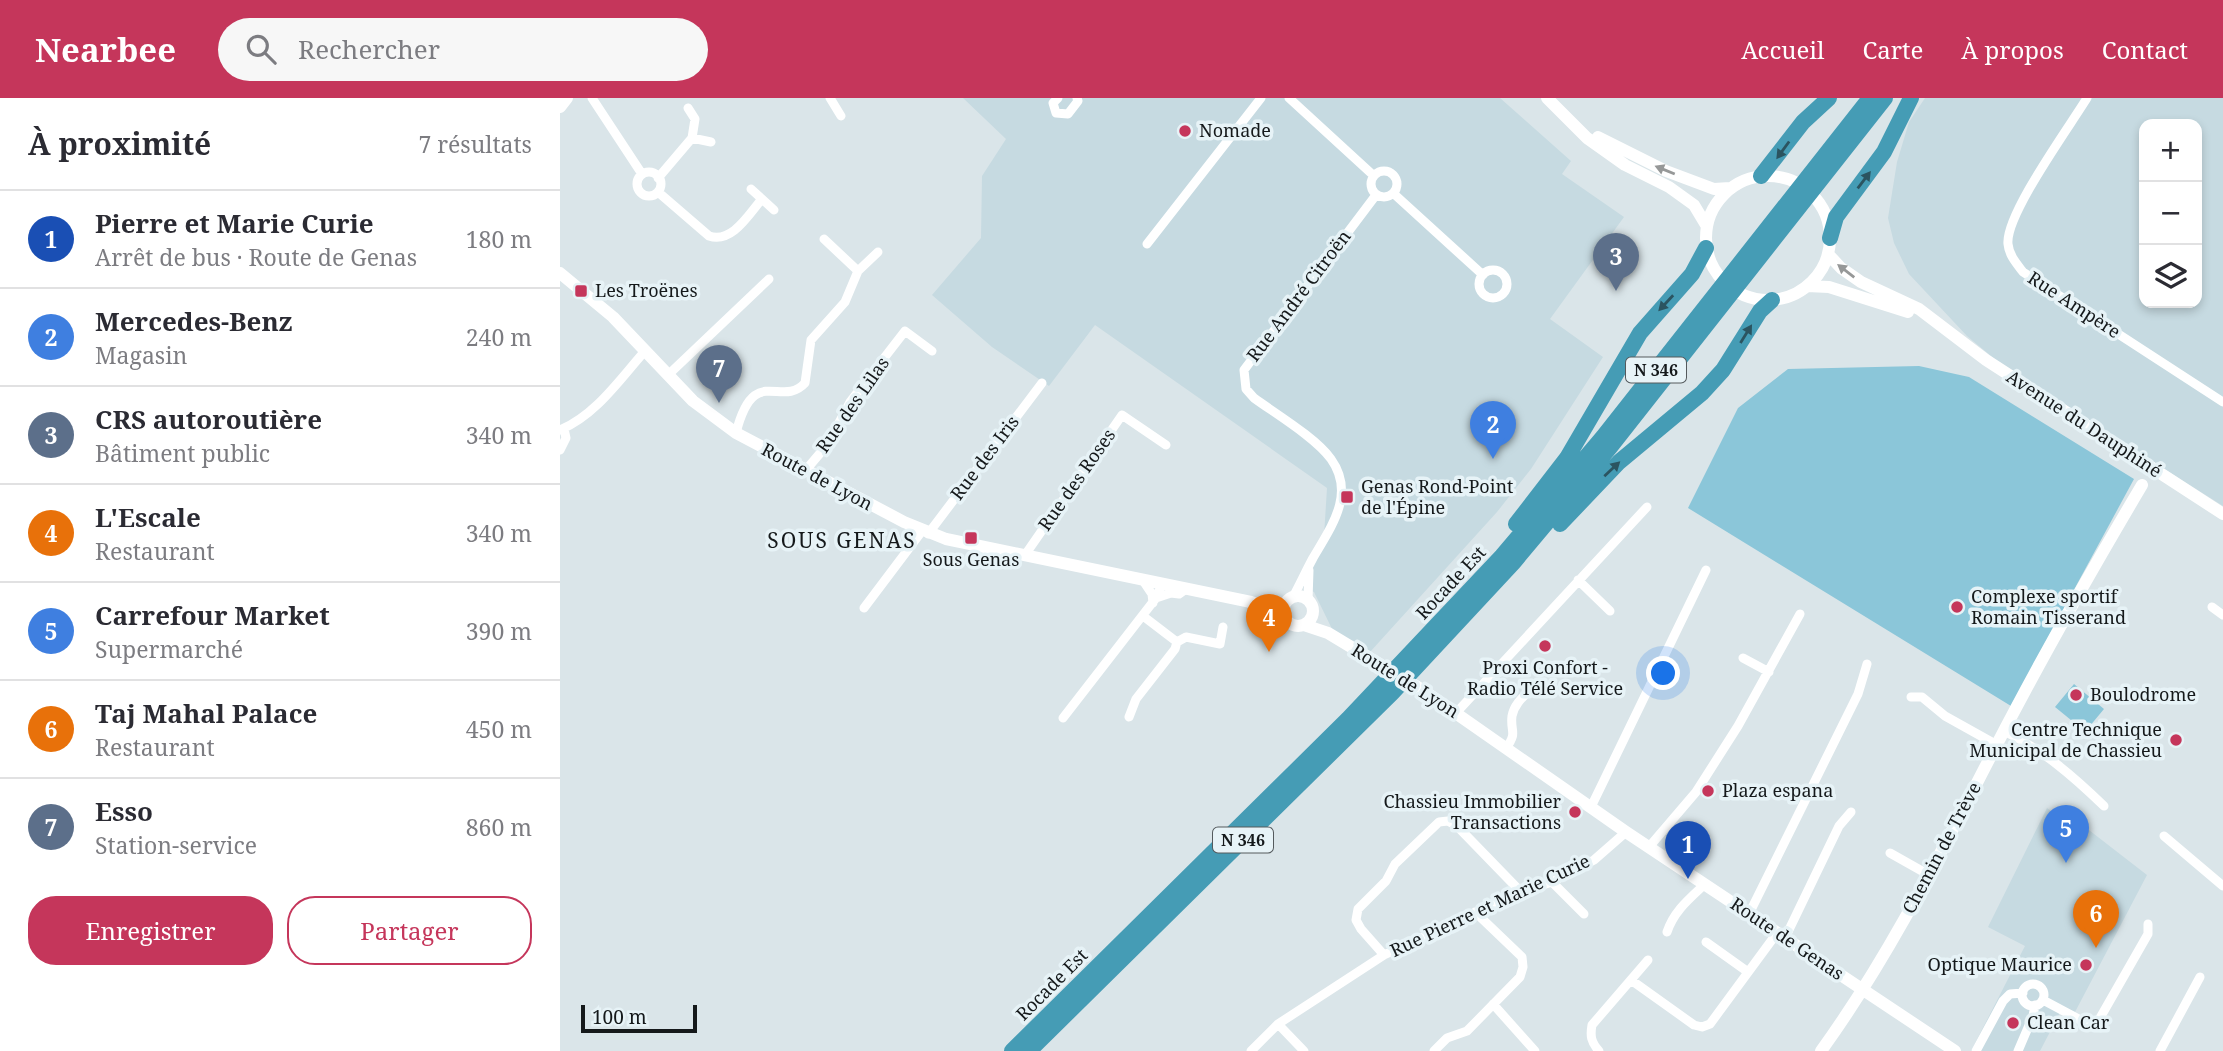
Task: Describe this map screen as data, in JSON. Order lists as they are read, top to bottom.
{
  "streets": {
    "highway": ["N 346", "Rocade Est"],
    "street": [
      "Rue André Citroën",
      "Rue Ampère",
      "Rue des Lilas",
      "Avenue du Dauphiné",
      "Rue des Iris",
      "Route de Lyon",
      "Rue des Roses",
      "Chemin de Trève",
      "Rue Pierre et Marie Curie",
      "Route de Genas"
    ]
  },
  "crossings": [
    ["Rue André Citroën", "Route de Lyon"],
    ["Rue des Lilas", "Route de Lyon"],
    ["Rue des Iris", "Route de Lyon"],
    ["Route de Lyon", "Rue des Roses"],
    ["Route de Lyon", "Route de Genas"],
    ["Chemin de Trève", "Route de Genas"],
    ["Rue Pierre et Marie Curie", "Route de Genas"]
  ],
  "districts": ["SOUS GENAS"],
  "places": {
    "other": [
      "Nomade",
      "Complexe sportif Romain Tisserand",
      "Proxi Confort - Radio Télé Service",
      "Boulodrome",
      "Centre Technique Municipal de Chassieu",
      "Plaza espana",
      "Chassieu Immobilier Transactions",
      "Optique Maurice",
      "Clean Car"
    ],
    "transit": ["Les Troënes", "Genas Rond-Point de l'Épine", "Sous Genas"]
  },
  "scale_bar": "100 m",
  "page": {
    "header": "Nearbee",
    "search": "Rechercher",
    "nav": [
      "Accueil",
      "Carte",
      "À propos",
      "Contact"
    ],
    "heading": ["À proximité", "7 résultats"],
    "map_buttons": ["+", "−"],
    "list": [
      {
        "mark": "1",
        "name": "Pierre et Marie Curie",
        "note": "Arrêt de bus · Route de Genas",
        "value": "180 m"
      },
      {
        "mark": "2",
        "name": "Mercedes-Benz",
        "note": "Magasin",
        "value": "240 m"
      },
      {
        "mark": "3",
        "name": "CRS autoroutière",
        "note": "Bâtiment public",
        "value": "340 m"
      },
      {
        "mark": "4",
        "name": "L'Escale",
        "note": "Restaurant",
        "value": "340 m"
      },
      {
        "mark": "5",
        "name": "Carrefour Market",
        "note": "Supermarché",
        "value": "390 m"
      },
      {
        "mark": "6",
        "name": "Taj Mahal Palace",
        "note": "Restaurant",
        "value": "450 m"
      },
      {
        "mark": "7",
        "name": "Esso",
        "note": "Station-service",
        "value": "860 m"
      }
    ],
    "pins": [
      "3",
      "7",
      "2",
      "4",
      "5",
      "1",
      "6"
    ],
    "buttons": ["Enregistrer", "Partager"],
    "scale": "100 m"
  }
}
